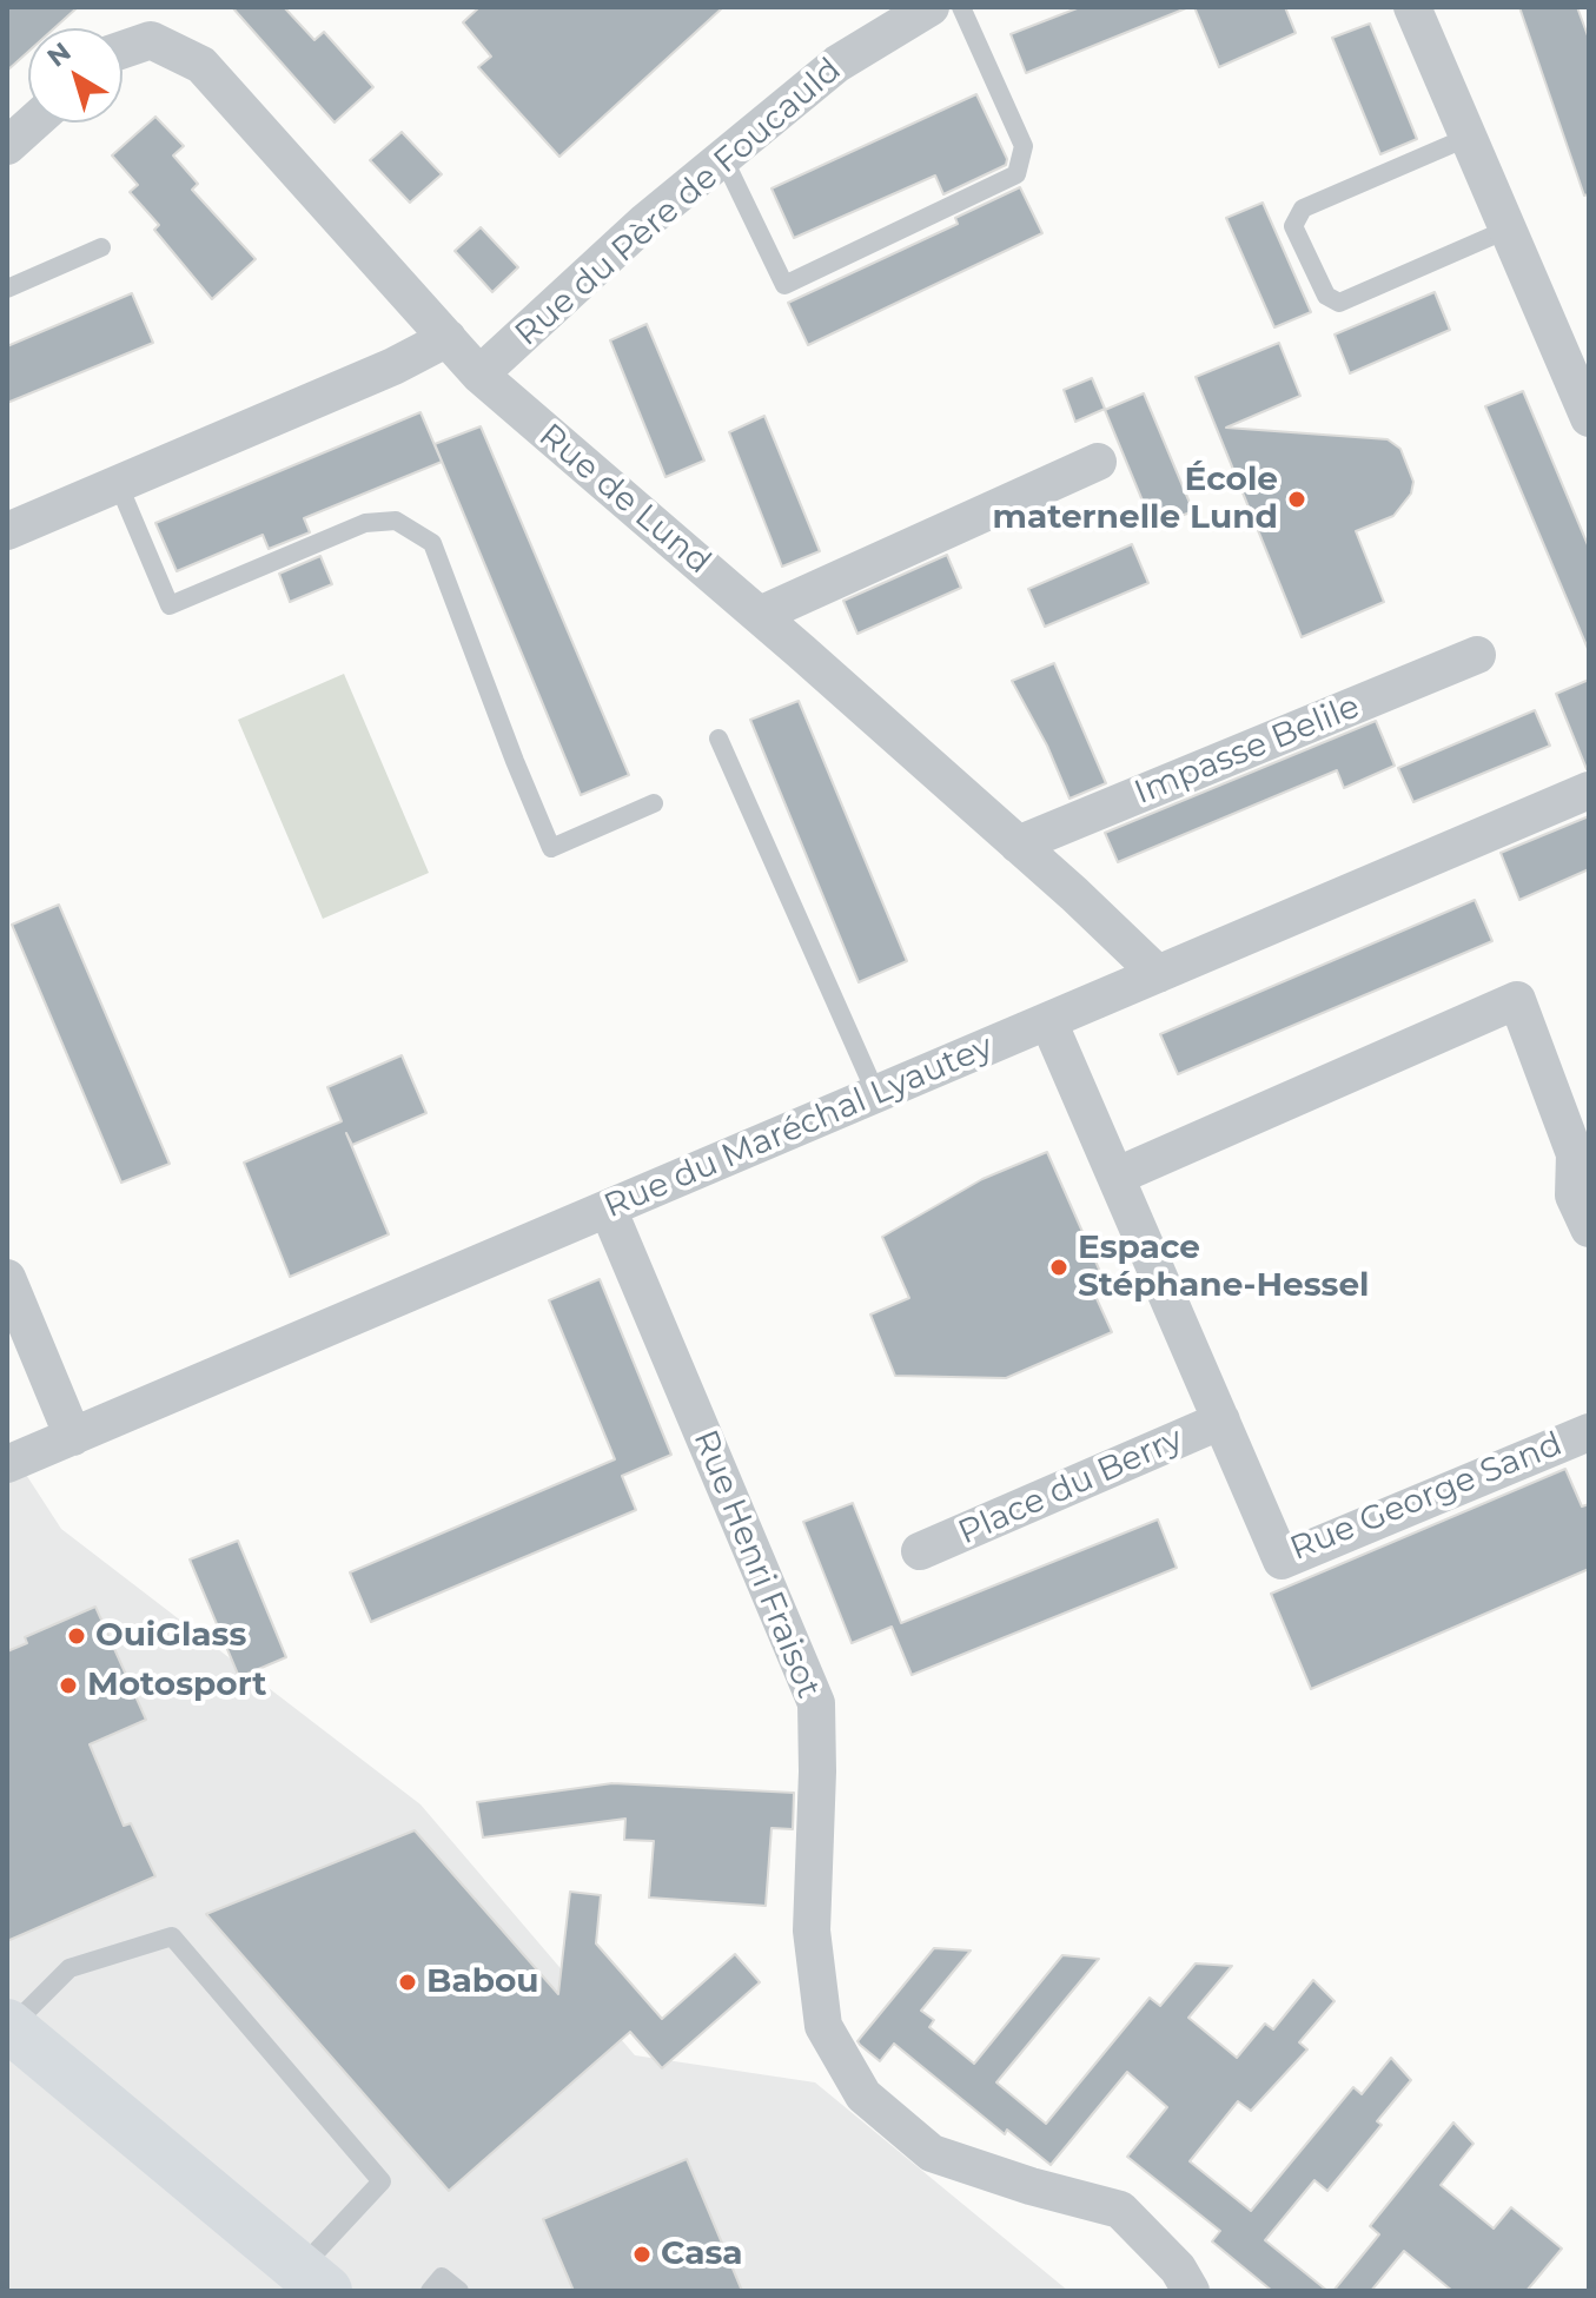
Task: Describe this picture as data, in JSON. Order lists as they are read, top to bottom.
{
  "streets": {
    "street": [
      "Rue du Père de Foucauld",
      "Rue de Lund",
      "Impasse Belile",
      "Rue du Maréchal Lyautey",
      "Place du Berry",
      "Rue George Sand",
      "Rue Henri Fraisot"
    ]
  },
  "crossings": [
    ["Rue du Père de Foucauld", "Rue de Lund"],
    ["Rue de Lund", "Impasse Belile"],
    ["Rue de Lund", "Rue du Maréchal Lyautey"],
    ["Rue du Maréchal Lyautey", "Rue George Sand"],
    ["Rue du Maréchal Lyautey", "Rue Henri Fraisot"],
    ["Place du Berry", "Rue George Sand"]
  ],
  "places": [
    "École maternelle Lund",
    "Espace Stéphane-Hessel",
    "OuiGlass",
    "Motosport",
    "Babou",
    "Casa"
  ],
  "north": "top left"
}
